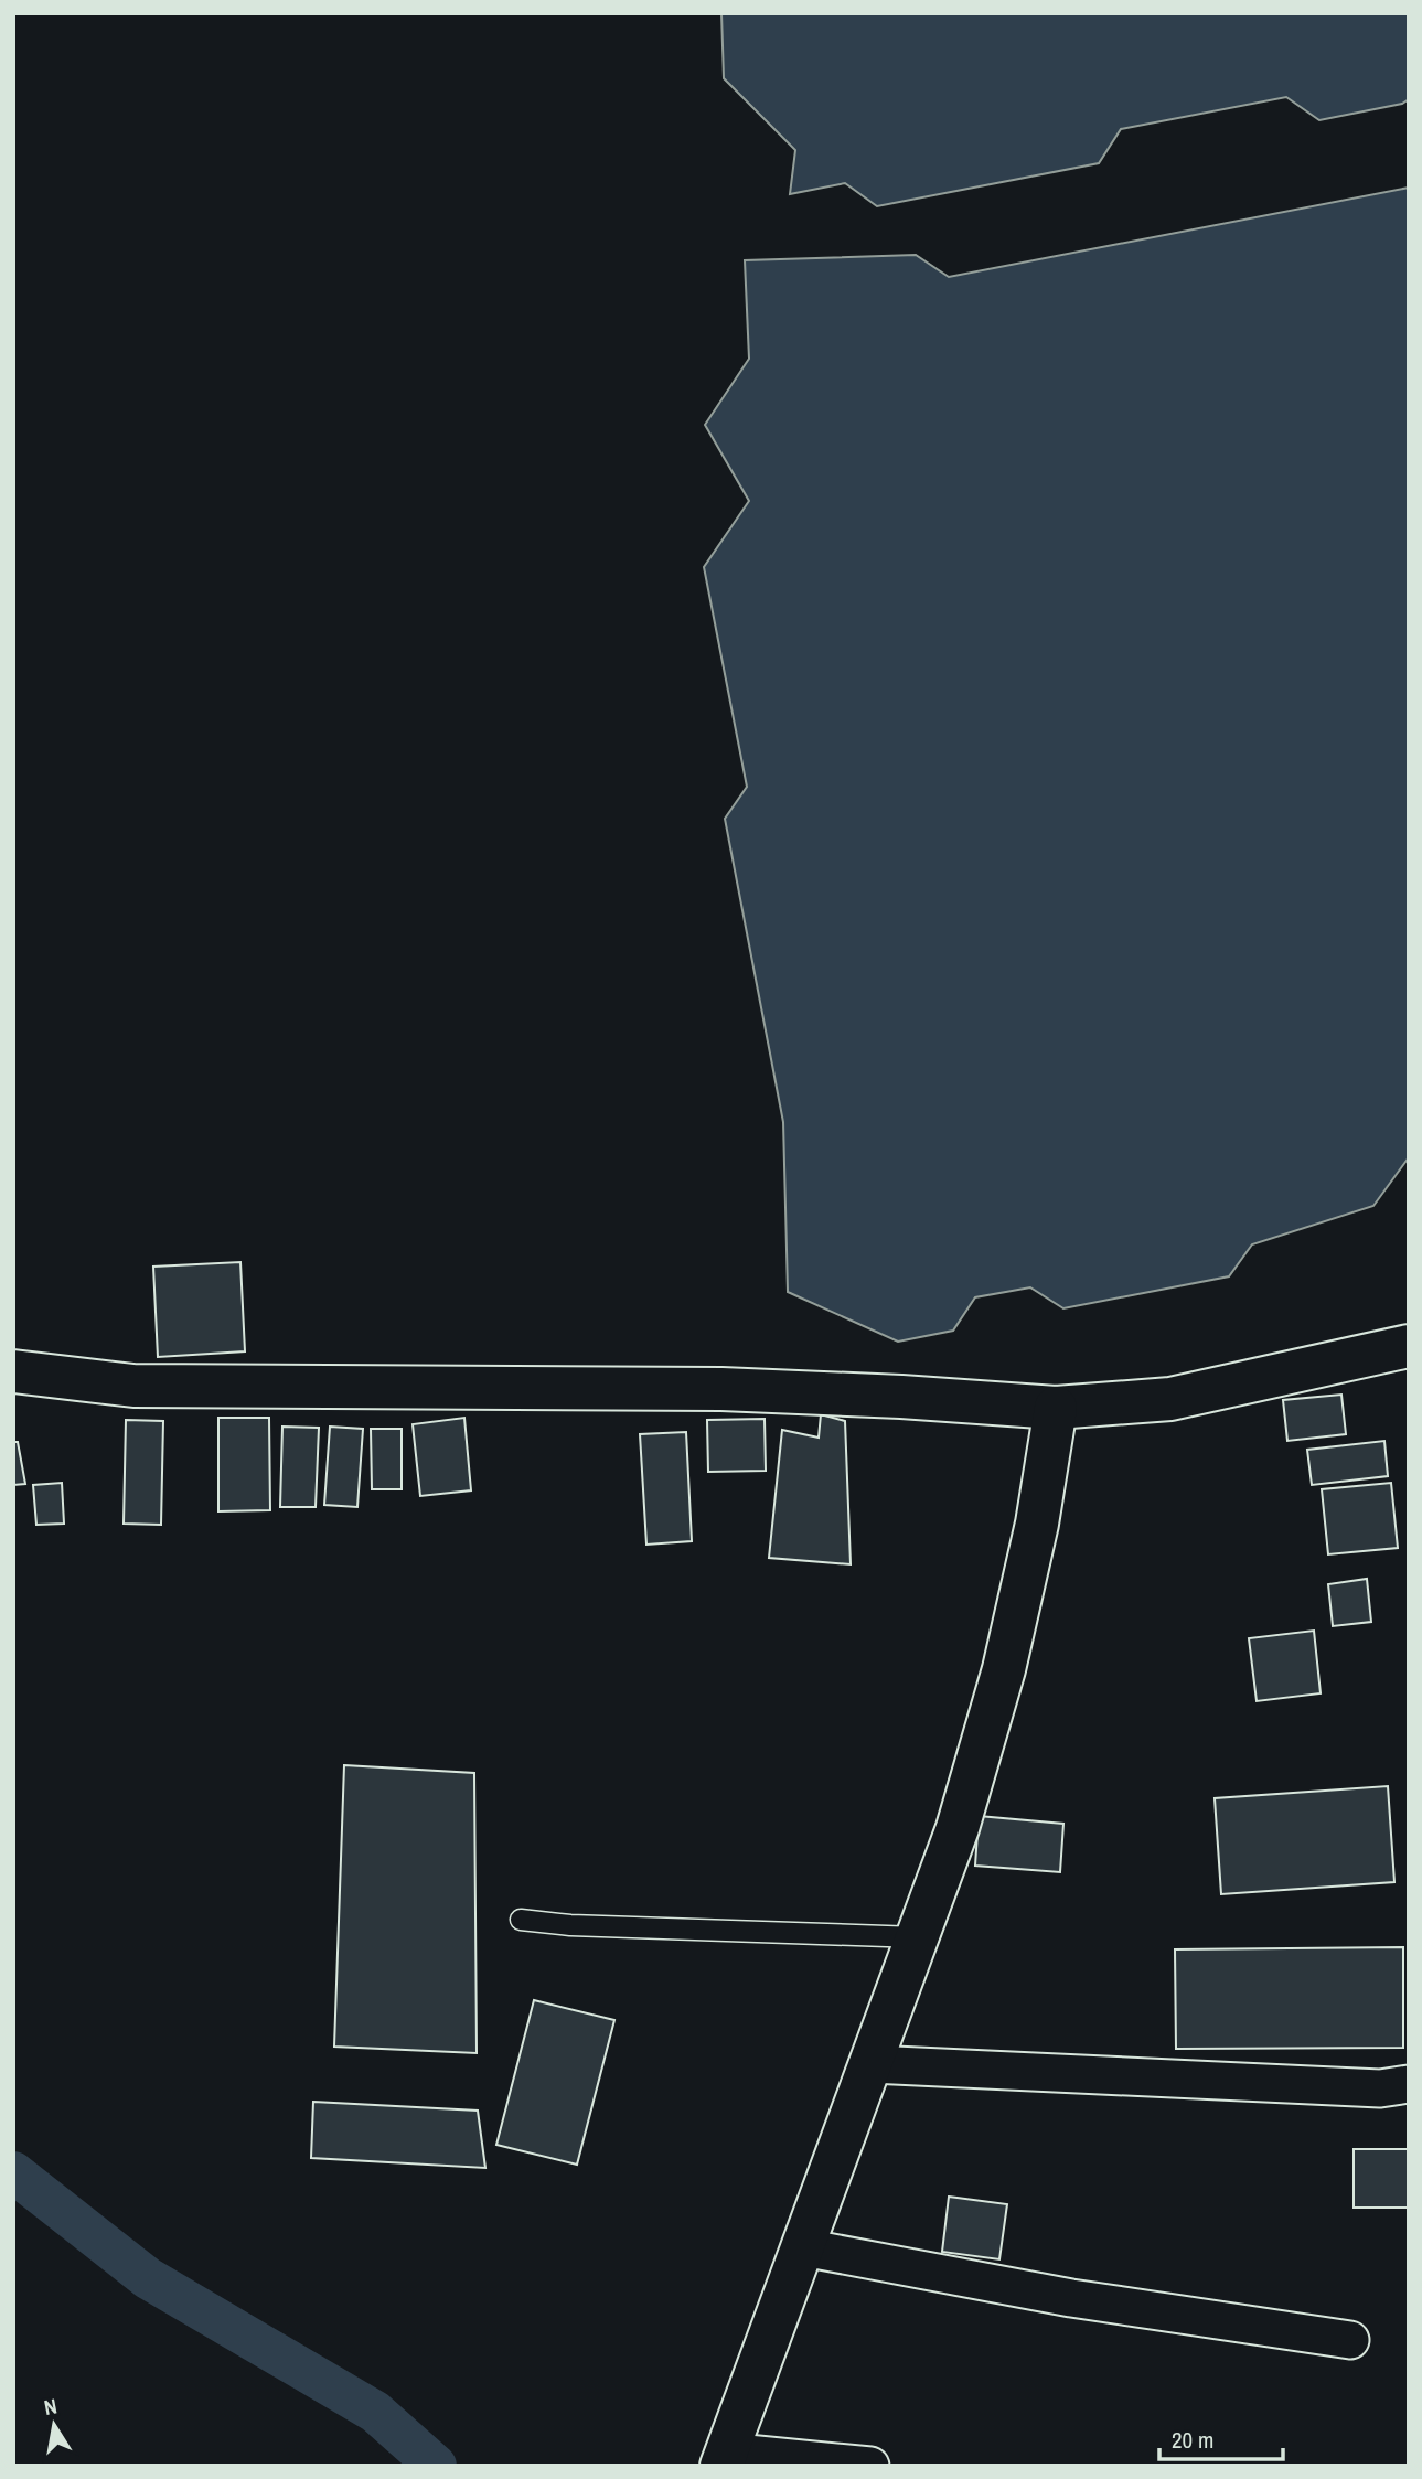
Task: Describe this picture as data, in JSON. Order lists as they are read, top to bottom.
{
  "scale_bar": "20 m",
  "north": "top"
}
